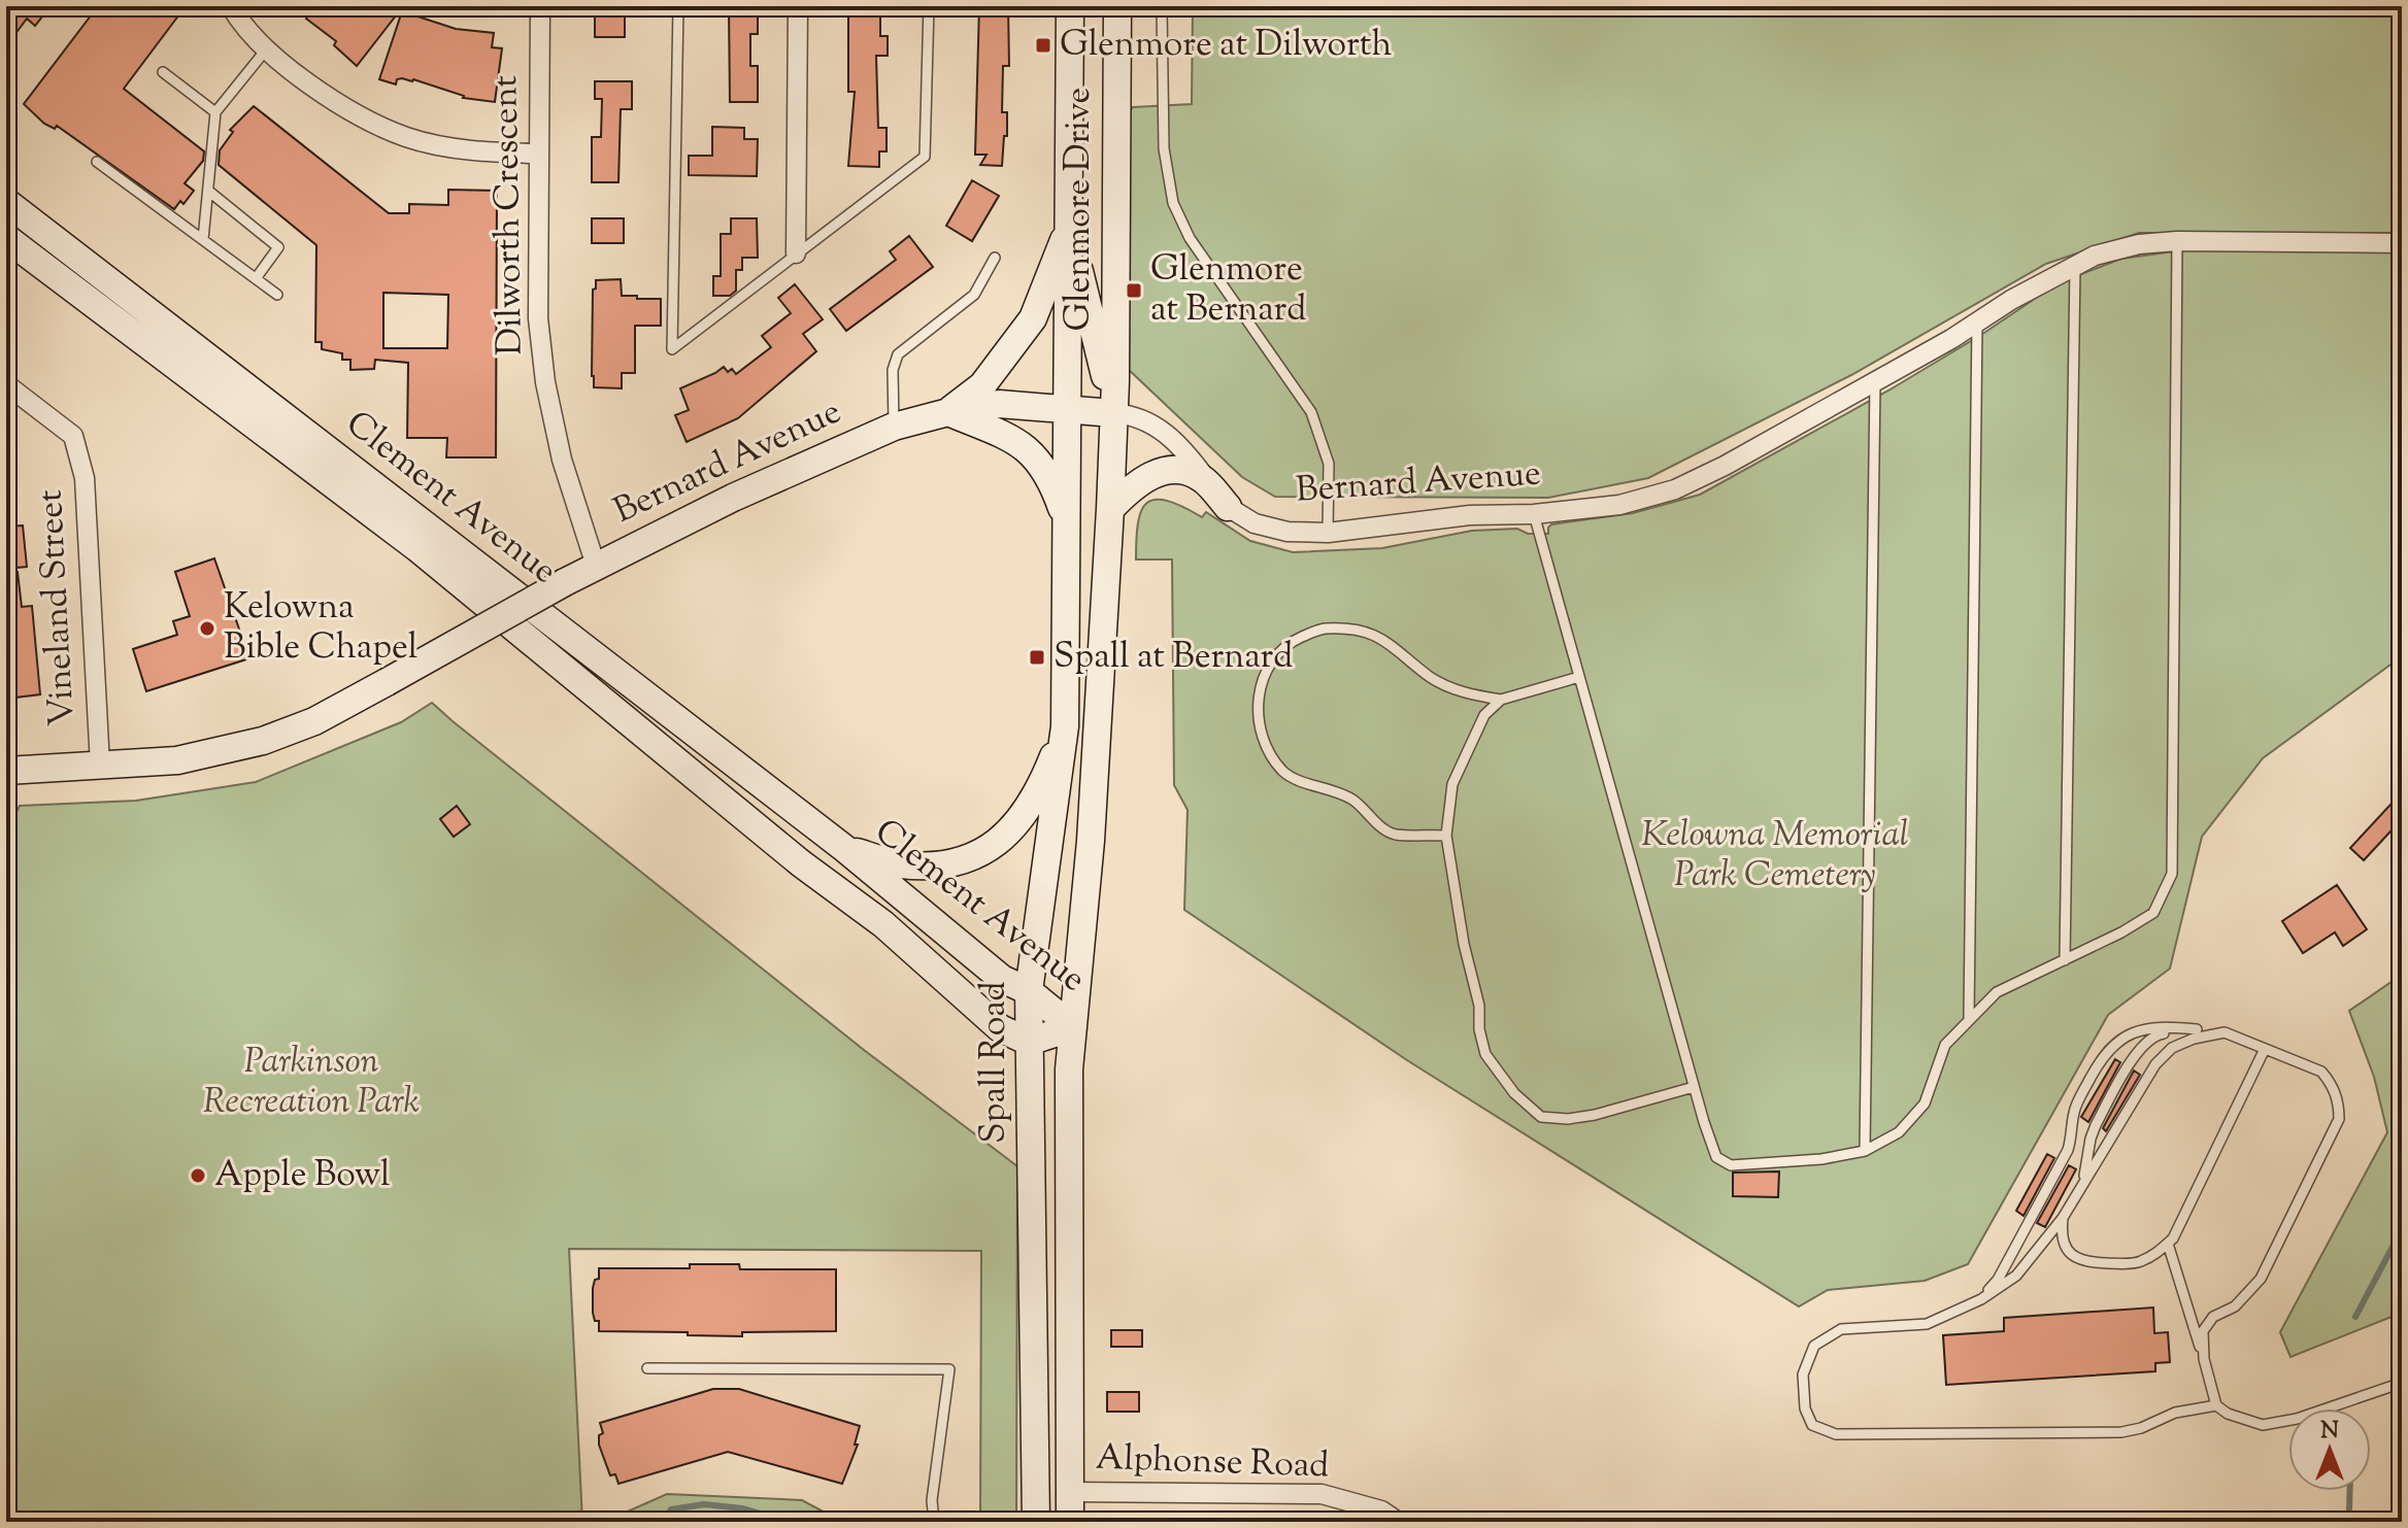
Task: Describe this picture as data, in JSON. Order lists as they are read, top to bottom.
{
  "streets": {
    "main road": [
      "Glenmore Drive",
      "Bernard Avenue",
      "Clement Avenue",
      "Spall Road"
    ],
    "street": ["Dilworth Crescent", "Vineland Street", "Alphonse Road"]
  },
  "crossings": [
    ["Glenmore Drive", "Bernard Avenue"],
    ["Glenmore Drive", "Spall Road"],
    ["Dilworth Crescent", "Bernard Avenue"],
    ["Bernard Avenue", "Vineland Street"],
    ["Bernard Avenue", "Spall Road"],
    ["Clement Avenue", "Spall Road"],
    ["Spall Road", "Alphonse Road"]
  ],
  "parks": ["Kelowna Memorial Park Cemetery", "Parkinson Recreation Park"],
  "places": {
    "transit": ["Glenmore at Dilworth", "Glenmore at Bernard", "Spall at Bernard"],
    "other": ["Kelowna Bible Chapel", "Apple Bowl"]
  },
  "north": "top"
}
